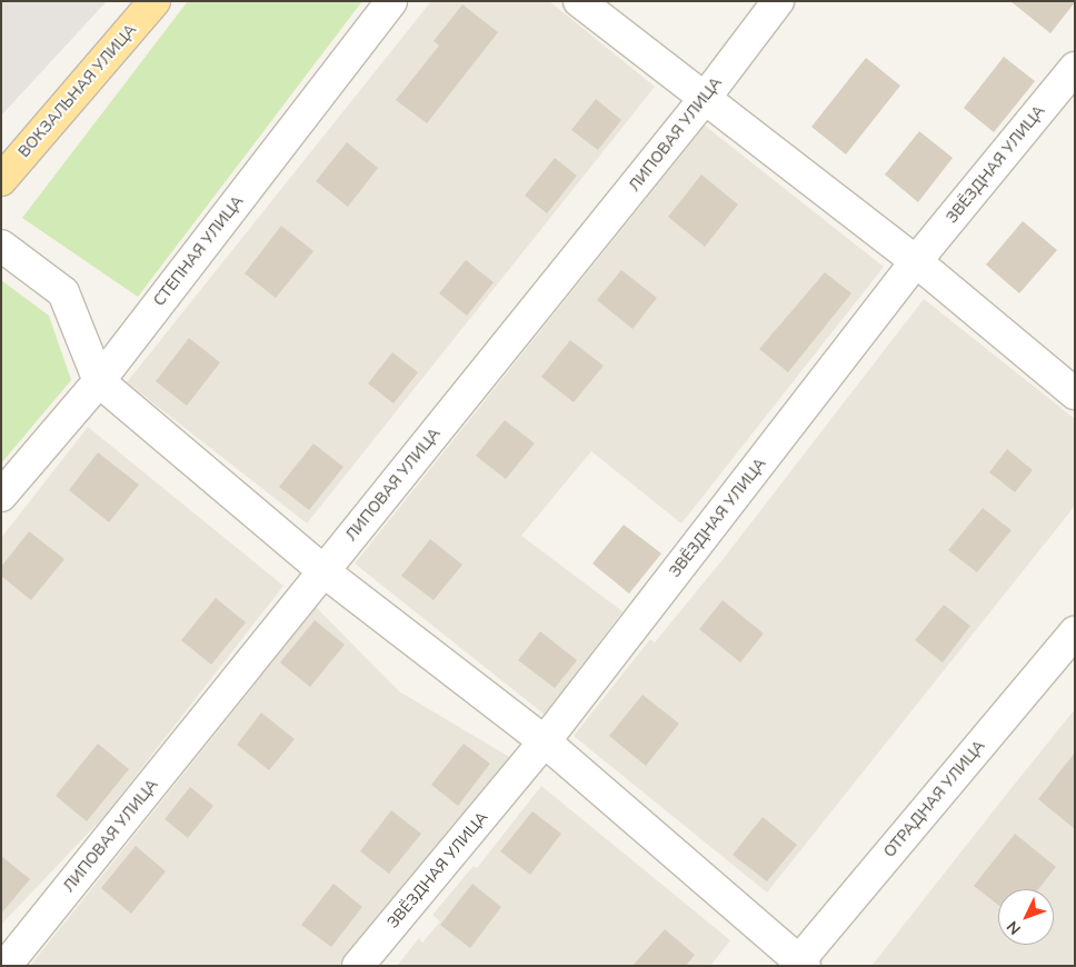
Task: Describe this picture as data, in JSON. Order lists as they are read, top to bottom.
{
  "streets": {
    "main road": ["ВОКЗАЛЬНАЯ УЛИЦА"],
    "street": [
      "ЛИПОВАЯ УЛИЦА",
      "ЗВЁЗДНАЯ УЛИЦА",
      "СТЕПНАЯ УЛИЦА",
      "ОТРАДНАЯ УЛИЦА"
    ]
  },
  "north": "bottom left"
}
